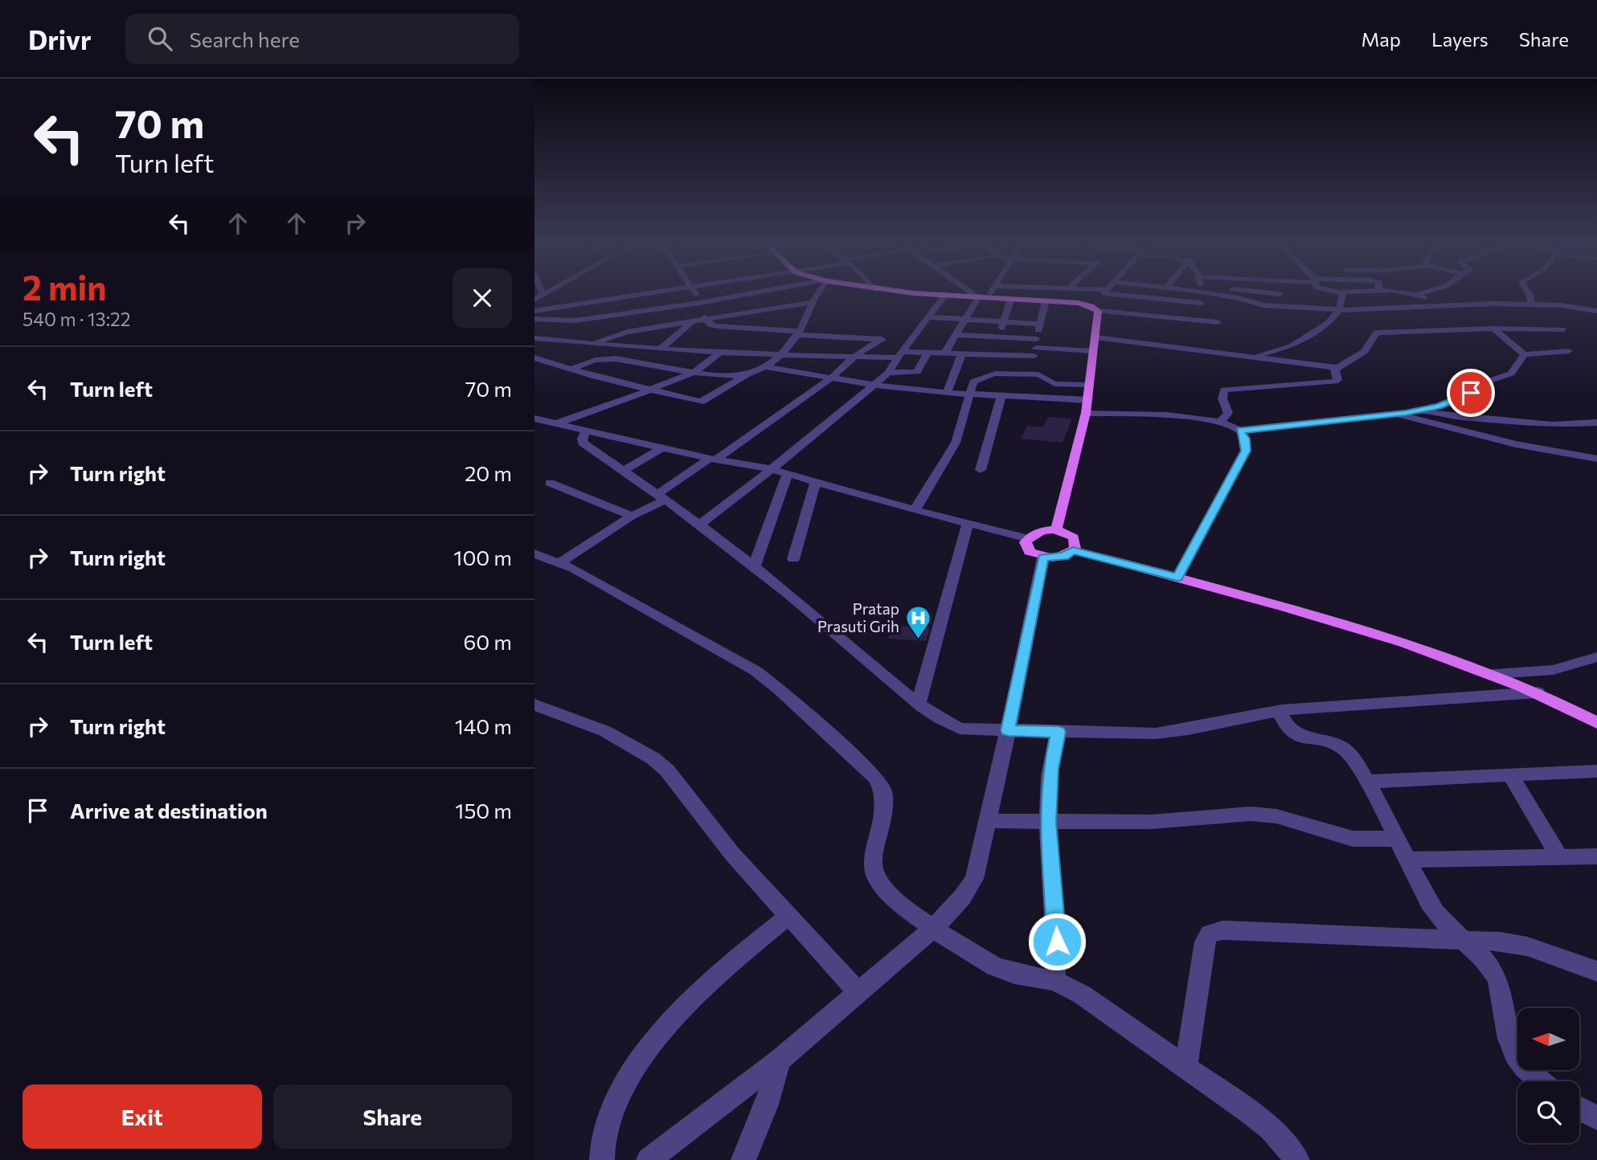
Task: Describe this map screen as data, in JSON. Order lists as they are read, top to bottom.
{
  "places": {
    "hospital": ["Pratap Prasuti Grih"]
  },
  "north": "left",
  "page": {
    "header": "Drivr",
    "search": "Search here",
    "nav": ["Map", "Layers", "Share"],
    "turn": ["70 m", "Turn left"],
    "heading": ["2 min", "540 m · 13:22"],
    "list": [
      {
        "name": "Turn left",
        "value": "70 m"
      },
      {
        "name": "Turn right",
        "value": "20 m"
      },
      {
        "name": "Turn right",
        "value": "100 m"
      },
      {
        "name": "Turn left",
        "value": "60 m"
      },
      {
        "name": "Turn right",
        "value": "140 m"
      },
      {
        "name": "Arrive at destination",
        "value": "150 m"
      }
    ],
    "buttons": ["Exit", "Share"]
  }
}
